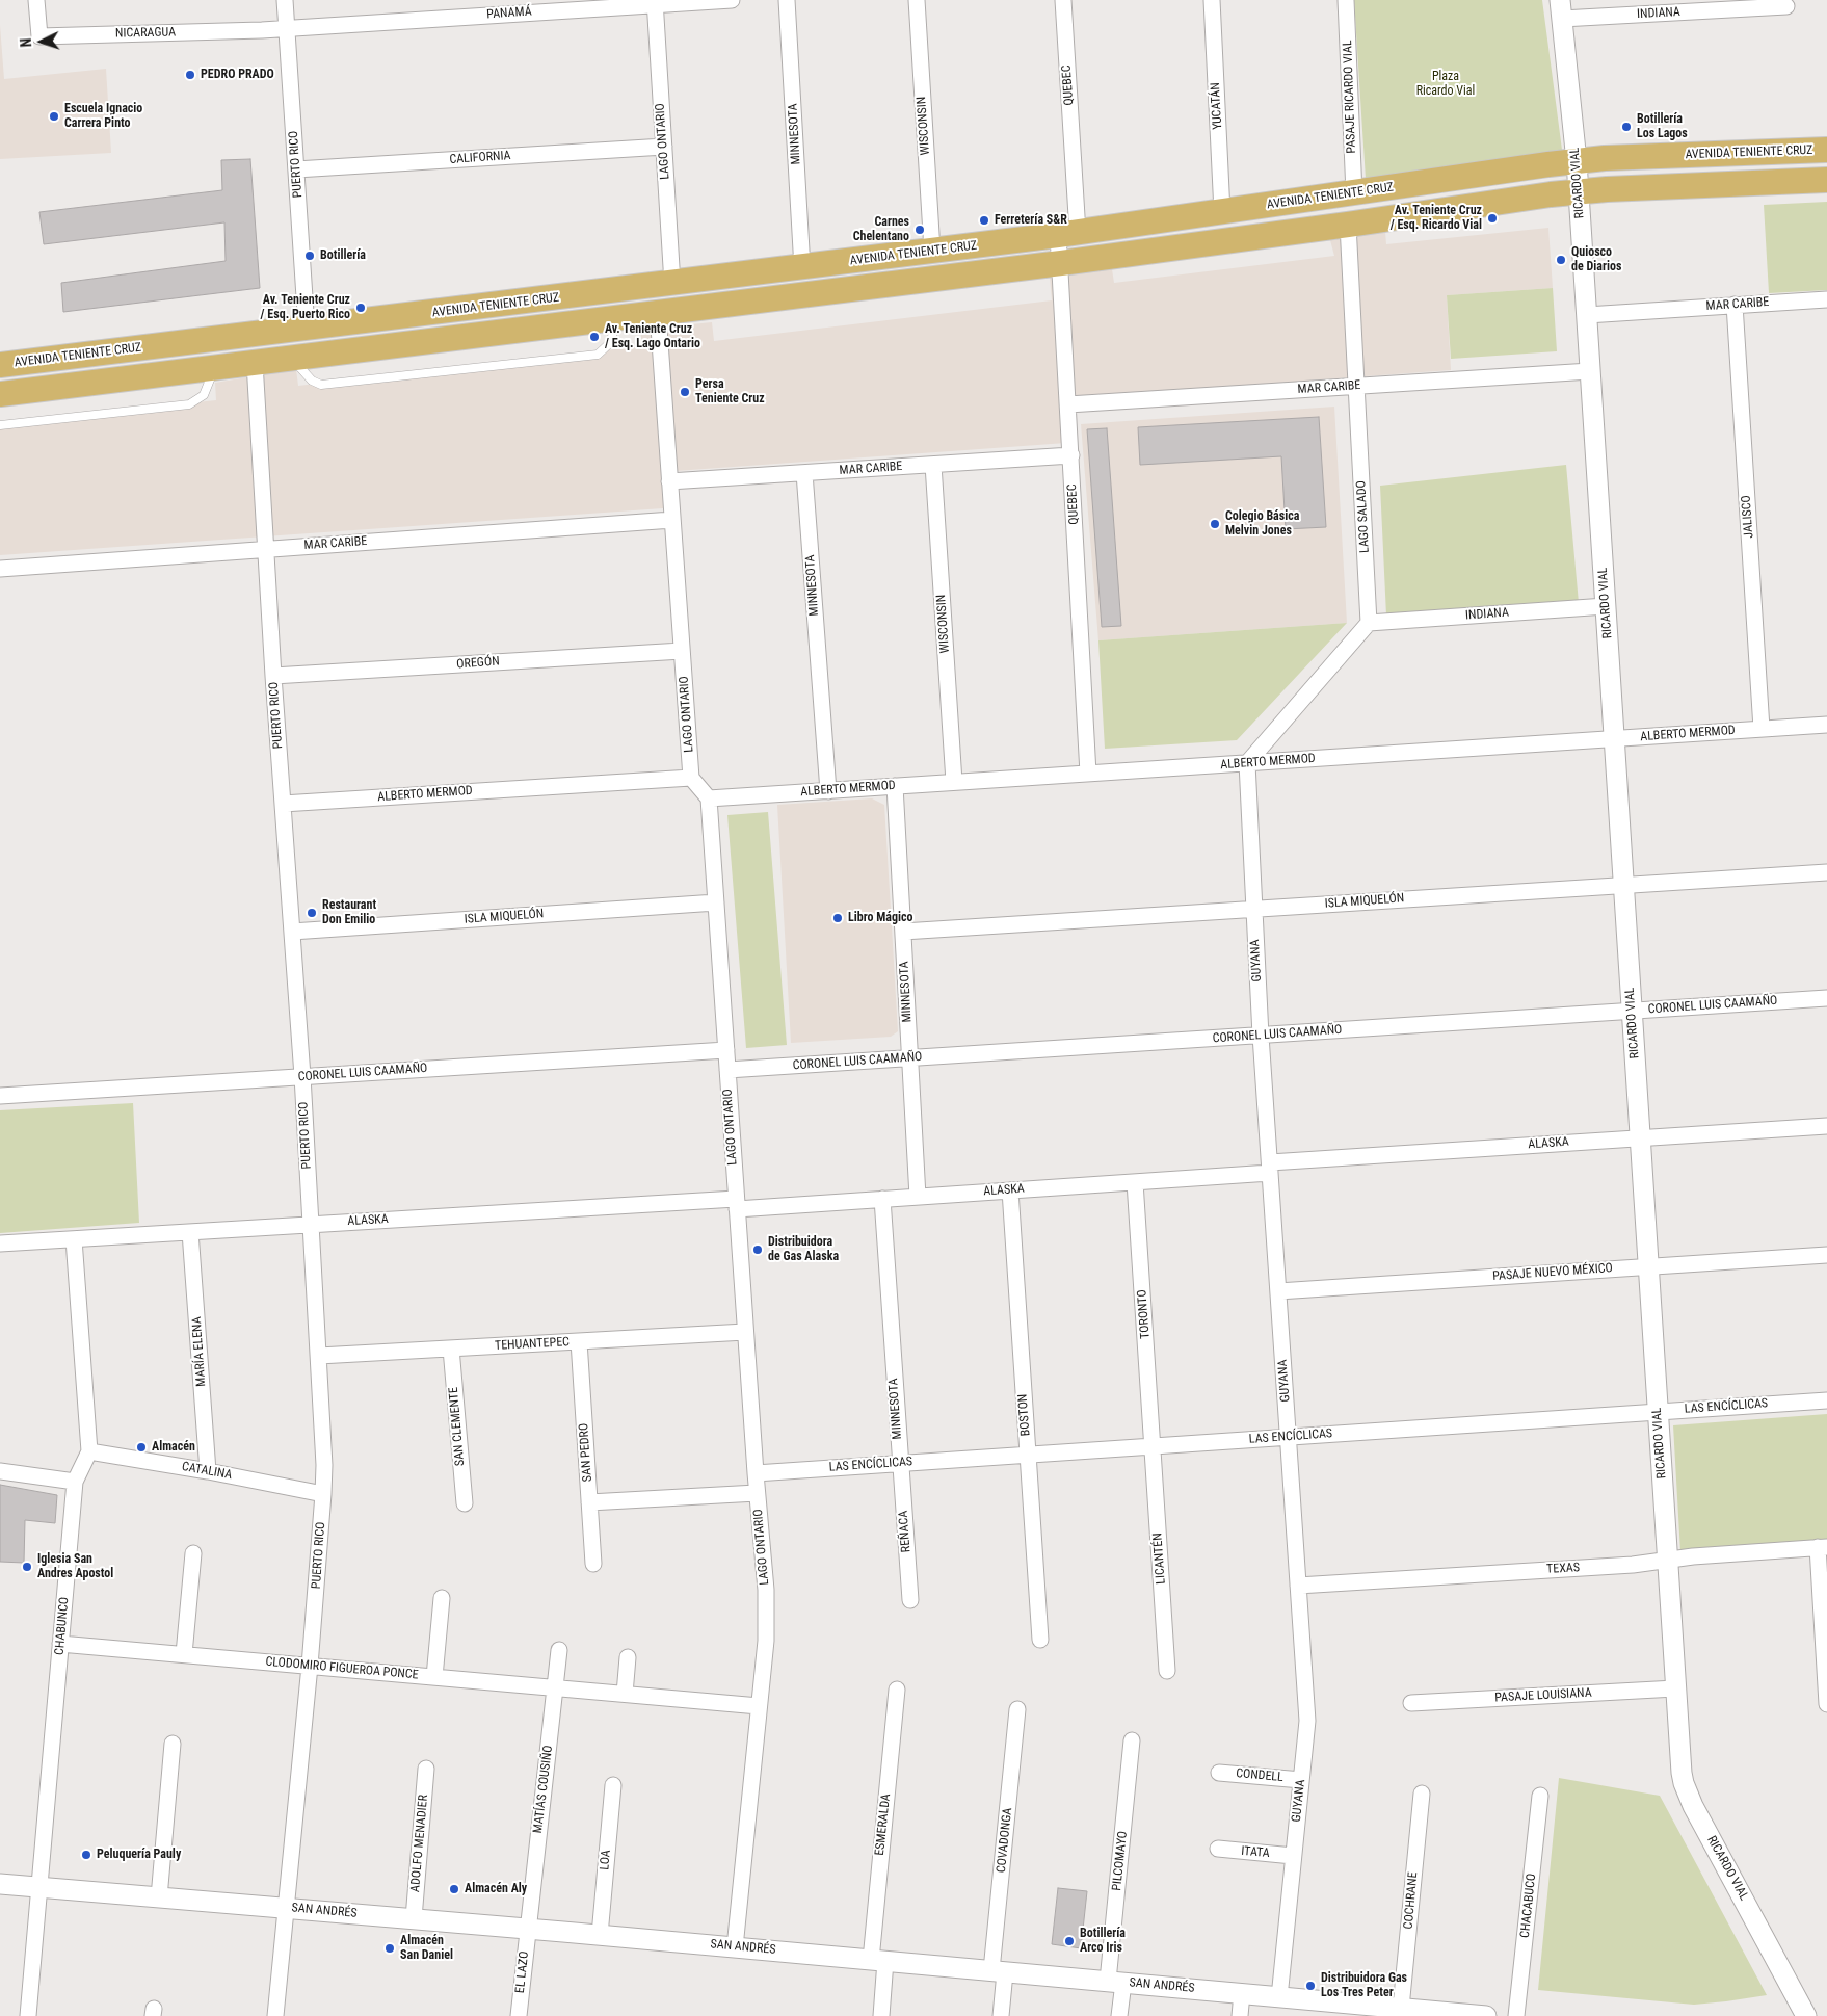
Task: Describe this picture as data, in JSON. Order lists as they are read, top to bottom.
{
  "streets": {
    "main road": ["AVENIDA TENIENTE CRUZ"],
    "street": [
      "PANAMÁ",
      "INDIANA",
      "NICARAGUA",
      "QUEBEC",
      "PASAJE RICARDO VIAL",
      "YUCATÁN",
      "WISCONSIN",
      "MINNESOTA",
      "LAGO ONTARIO",
      "CALIFORNIA",
      "PUERTO RICO",
      "RICARDO VIAL",
      "MAR CARIBE",
      "LAGO SALADO",
      "JALISCO",
      "OREGÓN",
      "ALBERTO MERMOD",
      "ISLA MIQUELÓN",
      "GUYANA",
      "CORONEL LUIS CAAMAÑO",
      "ALASKA",
      "PASAJE NUEVO MÉXICO",
      "TORONTO",
      "TEHUANTEPEC",
      "MARÍA ELENA",
      "LAS ENCÍCLICAS",
      "BOSTON",
      "SAN CLEMENTE",
      "SAN PEDRO",
      "CATALINA",
      "REÑACA",
      "LICANTÉN",
      "TEXAS",
      "CHABUNCO",
      "CLODOMIRO FIGUEROA PONCE",
      "PASAJE LOUISIANA",
      "CONDELL",
      "MATÍAS COUSIÑO",
      "ESMERALDA",
      "COVADONGA",
      "ADOLFO MENADIER",
      "ITATA",
      "LOA",
      "PILCOMAYO",
      "COCHRANE",
      "CHACABUCO",
      "SAN ANDRÉS",
      "EL LAZO"
    ]
  },
  "crossings": [
    ["PANAMÁ", "NICARAGUA"],
    ["PANAMÁ", "LAGO ONTARIO"],
    ["PANAMÁ", "PUERTO RICO"],
    ["INDIANA", "RICARDO VIAL"],
    ["INDIANA", "LAGO SALADO"],
    ["NICARAGUA", "PUERTO RICO"],
    ["QUEBEC", "AVENIDA TENIENTE CRUZ"],
    ["QUEBEC", "MAR CARIBE"],
    ["QUEBEC", "ALBERTO MERMOD"],
    ["PASAJE RICARDO VIAL", "AVENIDA TENIENTE CRUZ"],
    ["YUCATÁN", "AVENIDA TENIENTE CRUZ"],
    ["WISCONSIN", "AVENIDA TENIENTE CRUZ"],
    ["WISCONSIN", "MAR CARIBE"],
    ["WISCONSIN", "ALBERTO MERMOD"],
    ["MINNESOTA", "AVENIDA TENIENTE CRUZ"],
    ["MINNESOTA", "MAR CARIBE"],
    ["MINNESOTA", "ALBERTO MERMOD"],
    ["MINNESOTA", "ISLA MIQUELÓN"],
    ["MINNESOTA", "CORONEL LUIS CAAMAÑO"],
    ["MINNESOTA", "ALASKA"],
    ["MINNESOTA", "LAS ENCÍCLICAS"],
    ["MINNESOTA", "REÑACA"],
    ["LAGO ONTARIO", "AVENIDA TENIENTE CRUZ"],
    ["LAGO ONTARIO", "CALIFORNIA"],
    ["LAGO ONTARIO", "MAR CARIBE"],
    ["LAGO ONTARIO", "OREGÓN"],
    ["LAGO ONTARIO", "ALBERTO MERMOD"],
    ["LAGO ONTARIO", "ISLA MIQUELÓN"],
    ["LAGO ONTARIO", "CORONEL LUIS CAAMAÑO"],
    ["LAGO ONTARIO", "ALASKA"],
    ["LAGO ONTARIO", "TEHUANTEPEC"],
    ["LAGO ONTARIO", "LAS ENCÍCLICAS"],
    ["LAGO ONTARIO", "CLODOMIRO FIGUEROA PONCE"],
    ["LAGO ONTARIO", "SAN ANDRÉS"],
    ["AVENIDA TENIENTE CRUZ", "PUERTO RICO"],
    ["AVENIDA TENIENTE CRUZ", "RICARDO VIAL"],
    ["CALIFORNIA", "PUERTO RICO"],
    ["PUERTO RICO", "MAR CARIBE"],
    ["PUERTO RICO", "OREGÓN"],
    ["PUERTO RICO", "ALBERTO MERMOD"],
    ["PUERTO RICO", "ISLA MIQUELÓN"],
    ["PUERTO RICO", "CORONEL LUIS CAAMAÑO"],
    ["PUERTO RICO", "ALASKA"],
    ["PUERTO RICO", "TEHUANTEPEC"],
    ["PUERTO RICO", "CATALINA"],
    ["PUERTO RICO", "CLODOMIRO FIGUEROA PONCE"],
    ["PUERTO RICO", "SAN ANDRÉS"],
    ["RICARDO VIAL", "MAR CARIBE"],
    ["RICARDO VIAL", "ALBERTO MERMOD"],
    ["RICARDO VIAL", "ISLA MIQUELÓN"],
    ["RICARDO VIAL", "CORONEL LUIS CAAMAÑO"],
    ["RICARDO VIAL", "ALASKA"],
    ["RICARDO VIAL", "PASAJE NUEVO MÉXICO"],
    ["RICARDO VIAL", "LAS ENCÍCLICAS"],
    ["RICARDO VIAL", "TEXAS"],
    ["RICARDO VIAL", "PASAJE LOUISIANA"],
    ["MAR CARIBE", "LAGO SALADO"],
    ["MAR CARIBE", "JALISCO"],
    ["JALISCO", "ALBERTO MERMOD"],
    ["ALBERTO MERMOD", "GUYANA"],
    ["ISLA MIQUELÓN", "GUYANA"],
    ["GUYANA", "CORONEL LUIS CAAMAÑO"],
    ["GUYANA", "ALASKA"],
    ["GUYANA", "PASAJE NUEVO MÉXICO"],
    ["GUYANA", "LAS ENCÍCLICAS"],
    ["GUYANA", "TEXAS"],
    ["GUYANA", "CONDELL"],
    ["GUYANA", "ITATA"],
    ["GUYANA", "SAN ANDRÉS"],
    ["ALASKA", "TORONTO"],
    ["ALASKA", "MARÍA ELENA"],
    ["ALASKA", "BOSTON"],
    ["ALASKA", "CHABUNCO"],
    ["TORONTO", "LAS ENCÍCLICAS"],
    ["TORONTO", "LICANTÉN"],
    ["TEHUANTEPEC", "SAN CLEMENTE"],
    ["TEHUANTEPEC", "SAN PEDRO"],
    ["MARÍA ELENA", "CATALINA"],
    ["LAS ENCÍCLICAS", "BOSTON"],
    ["LAS ENCÍCLICAS", "REÑACA"],
    ["LAS ENCÍCLICAS", "LICANTÉN"],
    ["CATALINA", "CHABUNCO"],
    ["CHABUNCO", "CLODOMIRO FIGUEROA PONCE"],
    ["CHABUNCO", "SAN ANDRÉS"],
    ["CLODOMIRO FIGUEROA PONCE", "MATÍAS COUSIÑO"],
    ["MATÍAS COUSIÑO", "SAN ANDRÉS"],
    ["MATÍAS COUSIÑO", "EL LAZO"],
    ["ESMERALDA", "SAN ANDRÉS"],
    ["COVADONGA", "SAN ANDRÉS"],
    ["ADOLFO MENADIER", "SAN ANDRÉS"],
    ["LOA", "SAN ANDRÉS"],
    ["PILCOMAYO", "SAN ANDRÉS"],
    ["COCHRANE", "SAN ANDRÉS"],
    ["SAN ANDRÉS", "EL LAZO"]
  ],
  "parks": ["Plaza Ricardo Vial"],
  "places": [
    "PEDRO PRADO",
    "Escuela Ignacio Carrera Pinto",
    "Botillería Los Lagos",
    "Av. Teniente Cruz / Esq. Ricardo Vial",
    "Ferretería S&R",
    "Carnes Chelentano",
    "Botillería",
    "Quiosco de Diarios",
    "Av. Teniente Cruz / Esq. Puerto Rico",
    "Av. Teniente Cruz / Esq. Lago Ontario",
    "Persa Teniente Cruz",
    "Colegio Básica Melvin Jones",
    "Restaurant Don Emilio",
    "Libro Mágico",
    "Distribuidora de Gas Alaska",
    "Almacén",
    "Iglesia San Andres Apostol",
    "Peluquería Pauly",
    "Almacén Aly",
    "Botillería Arco Iris",
    "Almacén San Daniel",
    "Distribuidora Gas Los Tres Peter"
  ],
  "north": "left"
}
